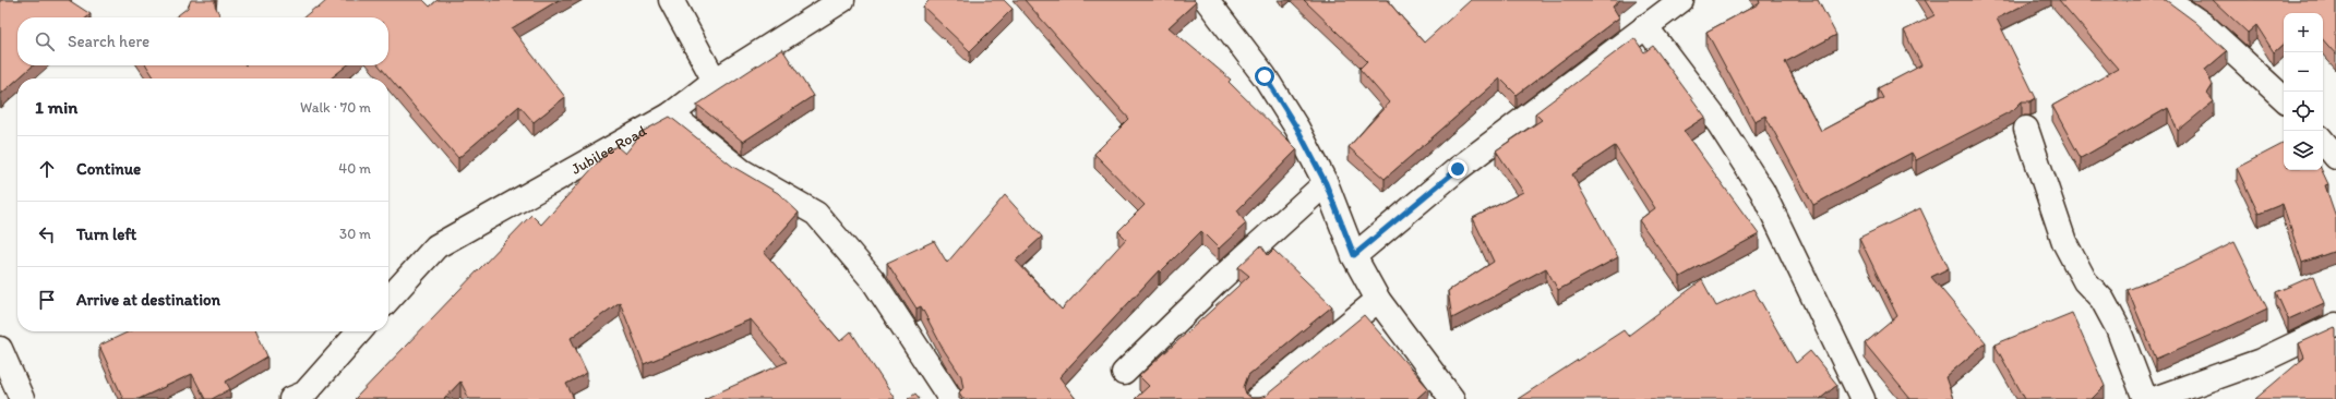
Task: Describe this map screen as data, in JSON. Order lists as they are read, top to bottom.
{
  "streets": {
    "main road": ["Jubilee Road"]
  },
  "page": {
    "map_buttons": ["+", "−"],
    "search": "Search here",
    "heading": ["1 min", "Walk · 70 m"],
    "list": [
      ["Continue", "40 m"],
      ["Turn left", "30 m"],
      "Arrive at destination"
    ]
  }
}
